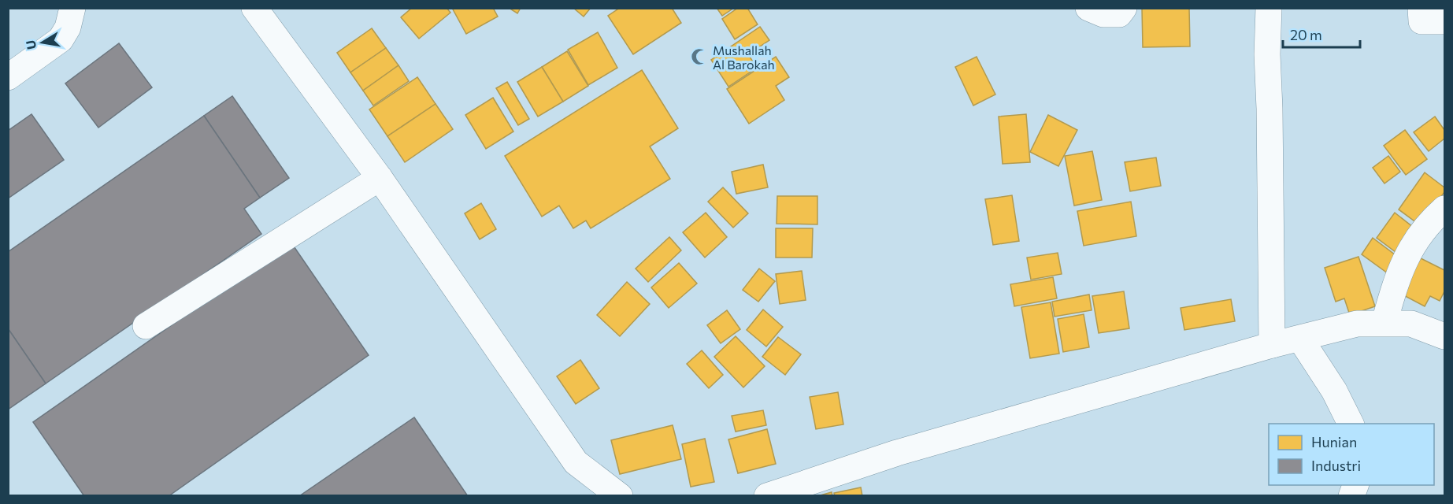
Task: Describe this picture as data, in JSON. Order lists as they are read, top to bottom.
{
  "places": {
    "mosque": ["Mushallah Al Barokah"]
  },
  "legend": ["Hunian", "Industri"],
  "scale_bar": "20 m",
  "north": "left"
}
